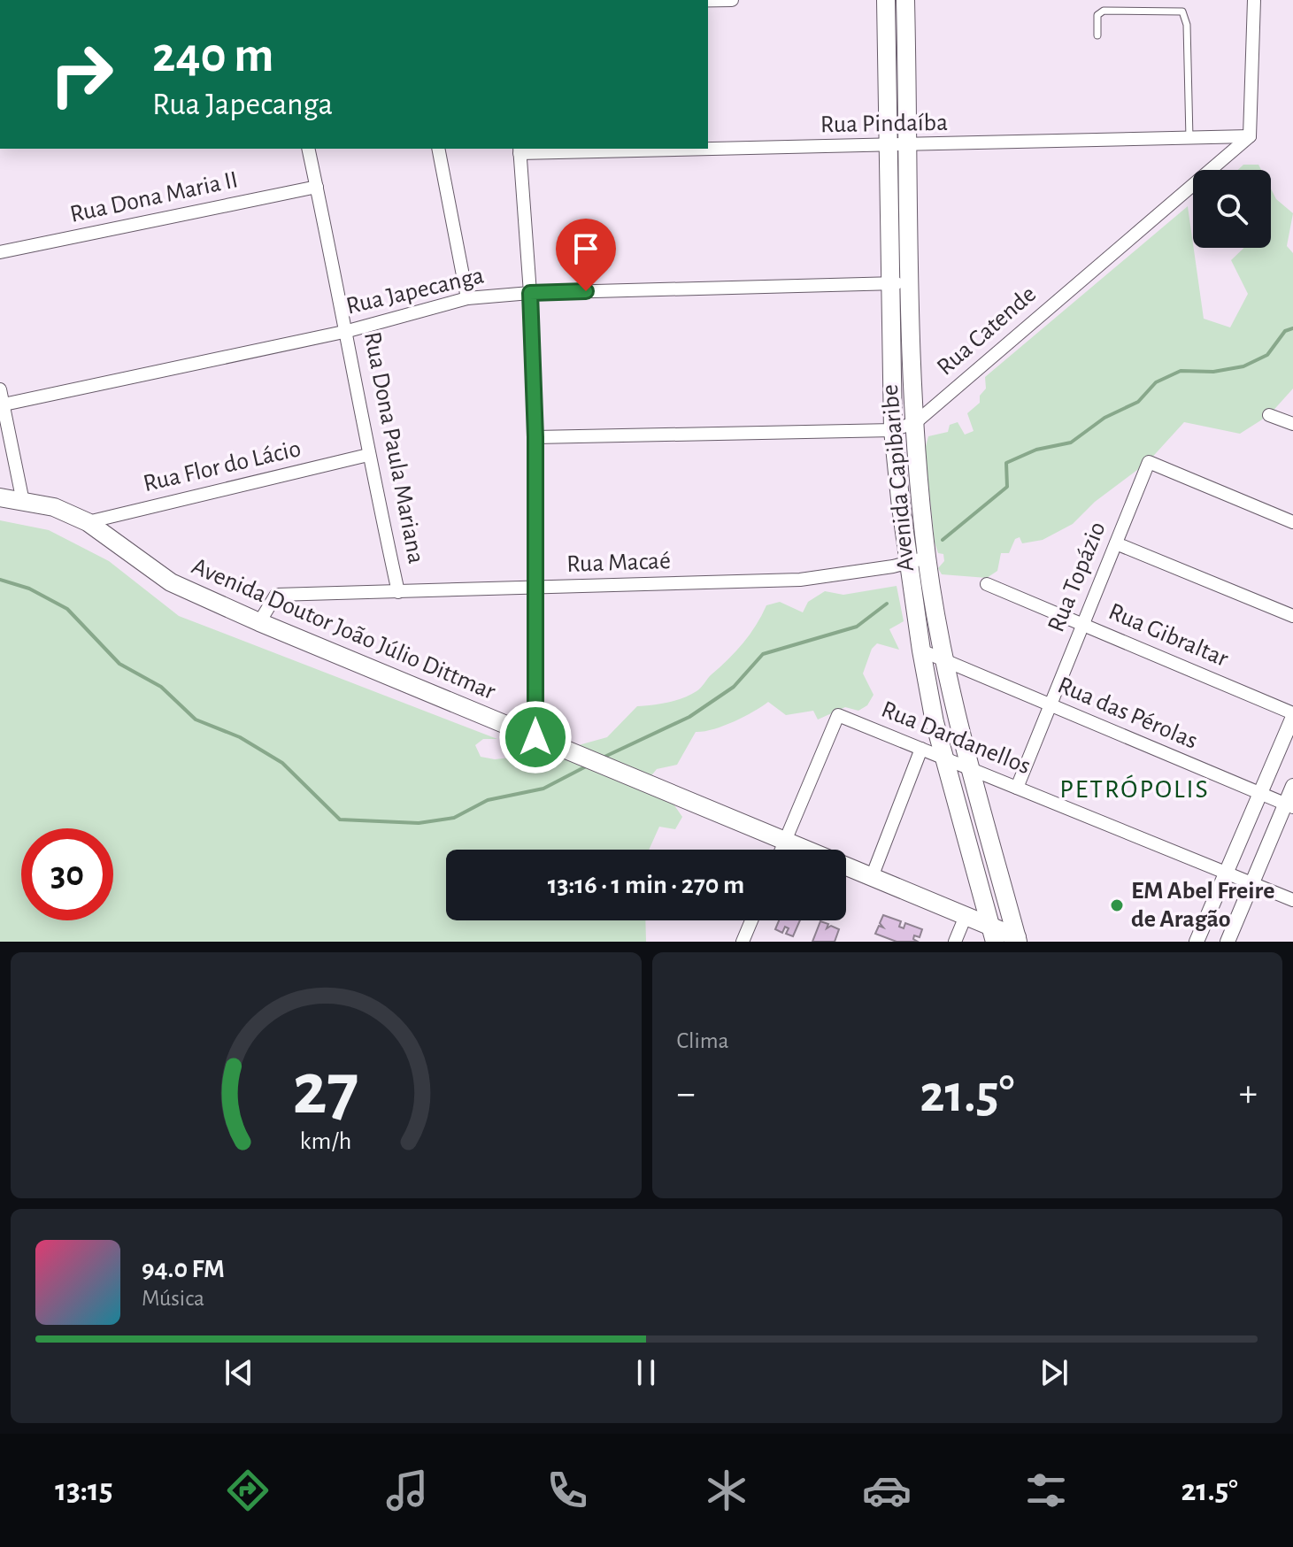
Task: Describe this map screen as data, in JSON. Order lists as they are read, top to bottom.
{
  "streets": {
    "main road": ["Avenida Capibaribe", "Avenida Doutor João Júlio Dittmar"],
    "street": [
      "Rua Pindaíba",
      "Rua Dona Maria II",
      "Rua Japecanga",
      "Rua Catende",
      "Rua Dona Paula Mariana",
      "Rua Flor do Lácio",
      "Rua Macaé",
      "Rua Topázio",
      "Rua Gibraltar",
      "Rua das Pérolas",
      "Rua Dardanellos"
    ]
  },
  "crossings": [
    ["Rua Pindaíba", "Rua Catende"],
    ["Rua Pindaíba", "Avenida Capibaribe"],
    ["Rua Dona Maria II", "Rua Dona Paula Mariana"],
    ["Rua Japecanga", "Rua Dona Paula Mariana"],
    ["Rua Japecanga", "Avenida Capibaribe"],
    ["Rua Catende", "Avenida Capibaribe"],
    ["Rua Dona Paula Mariana", "Rua Flor do Lácio"],
    ["Rua Dona Paula Mariana", "Rua Macaé"],
    ["Rua Flor do Lácio", "Avenida Doutor João Júlio Dittmar"],
    ["Avenida Capibaribe", "Rua Macaé"],
    ["Avenida Capibaribe", "Avenida Doutor João Júlio Dittmar"],
    ["Avenida Capibaribe", "Rua das Pérolas"],
    ["Avenida Capibaribe", "Rua Dardanellos"],
    ["Rua Macaé", "Avenida Doutor João Júlio Dittmar"],
    ["Rua Topázio", "Rua Gibraltar"],
    ["Rua Topázio", "Rua das Pérolas"],
    ["Rua Topázio", "Rua Dardanellos"],
    ["Avenida Doutor João Júlio Dittmar", "Rua Dardanellos"]
  ],
  "districts": ["PETRÓPOLIS"],
  "places": ["EM Abel Freire de Aragão"],
  "page": {
    "turn": ["240 m", "Rua Japecanga"],
    "limit": "30",
    "trip": "13:16 · 1 min · 270 m",
    "tile": "Clima",
    "heat": ["−", "21.5°", "+"],
    "song": ["94.0 FM", "Música"],
    "tabs": ["13:15", "21.5°"],
    "gauge": ["27", "km/h"]
  }
}
